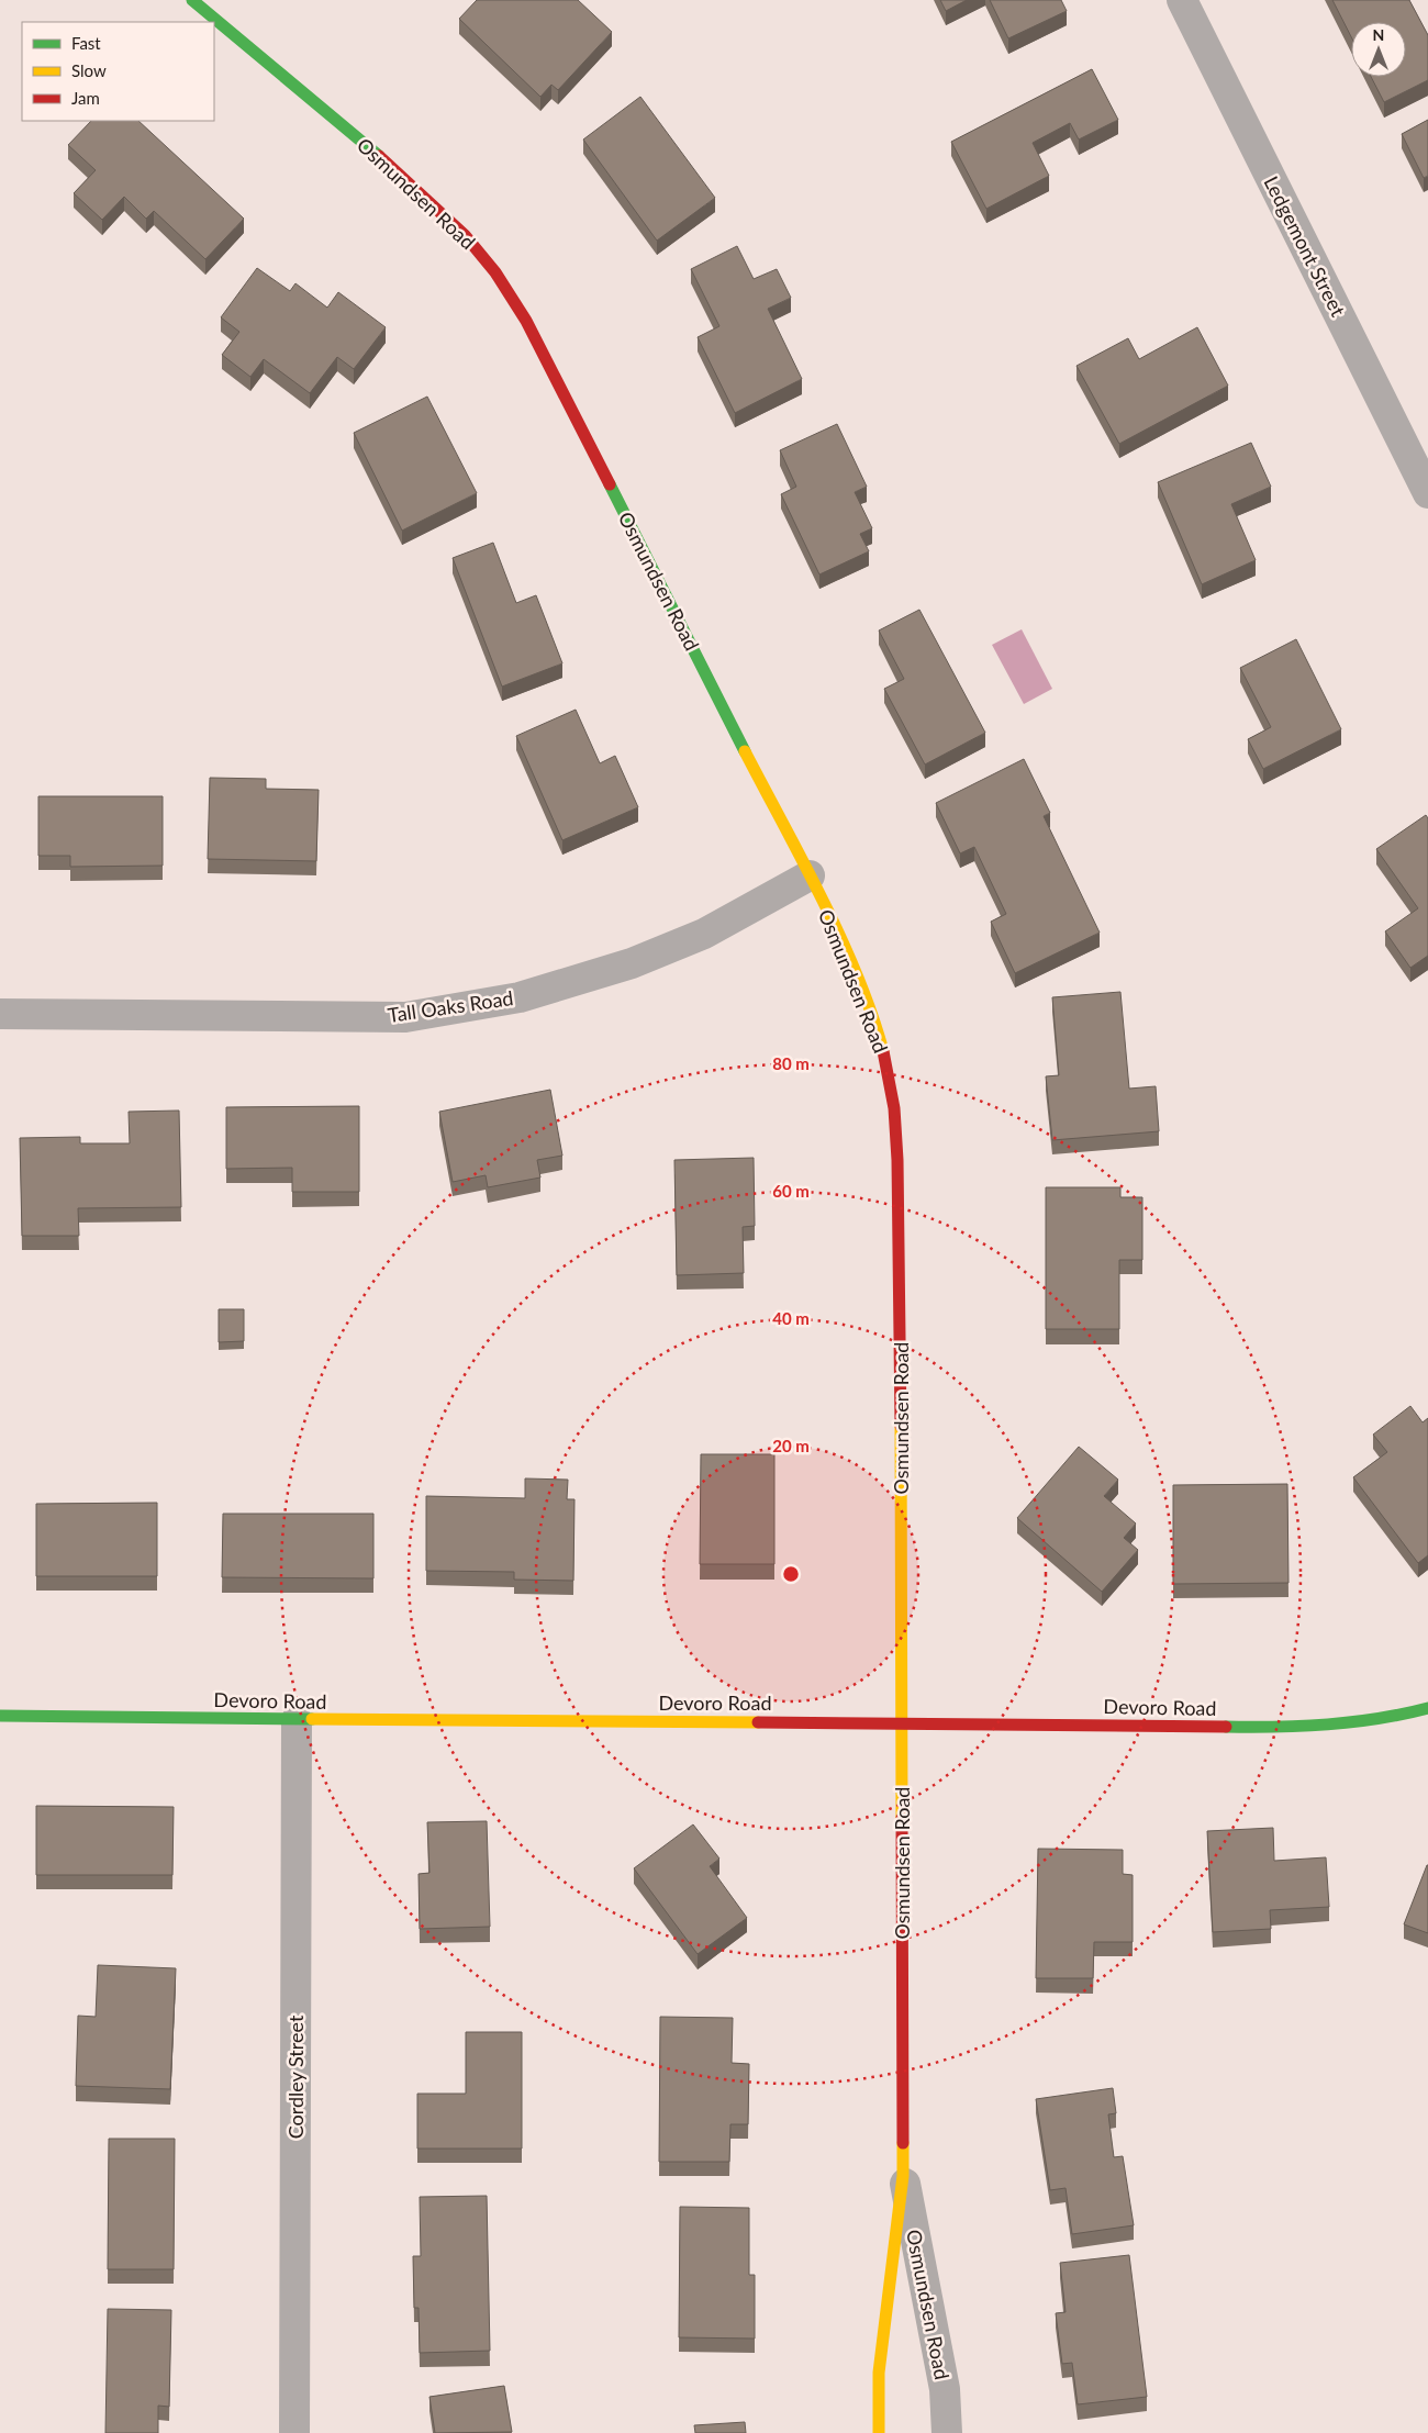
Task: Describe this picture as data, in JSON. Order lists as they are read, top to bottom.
{
  "streets": {
    "street": [
      "Osmundsen Road",
      "Ledgemont Street",
      "Tall Oaks Road",
      "Devoro Road",
      "Cordley Street"
    ]
  },
  "crossings": [
    ["Osmundsen Road", "Tall Oaks Road"],
    ["Osmundsen Road", "Devoro Road"],
    ["Devoro Road", "Cordley Street"]
  ],
  "legend": ["Fast", "Slow", "Jam"],
  "north": "top",
  "rings": [
    "80 m",
    "60 m",
    "40 m",
    "20 m"
  ]
}
